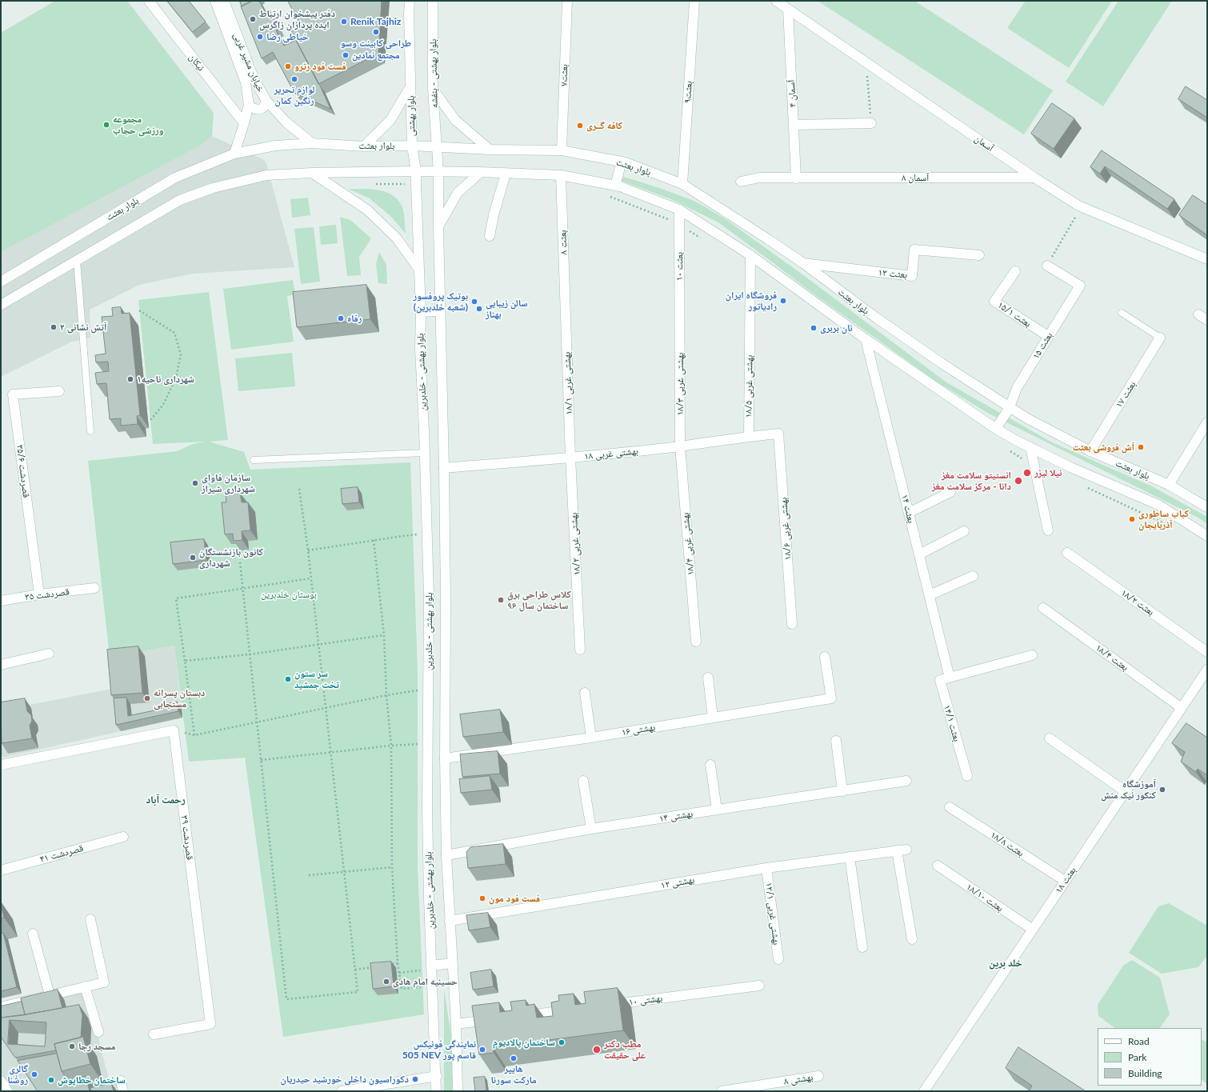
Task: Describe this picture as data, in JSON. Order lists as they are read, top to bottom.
{
  "streets": {
    "street": [
      "نیکان",
      "خیابان مشیر غربی",
      "بلوار بهشتی - بنفشه",
      "بعثت۷",
      "بعثت۹",
      "۴ آسمان",
      "بلوار بهشتی",
      "آسمان",
      "بلوار بعثت",
      "۸ آسمان",
      "۸ بعثت",
      "۱۰ بعثت",
      "۱۳ بعثت",
      "۱۵/۱ بعثت",
      "بعثت ۱۵",
      "بلوار بهشتی - خلدبرین",
      "بهشتی غربی ۱۸/۱",
      "بهشتی غربی ۱۸/۳",
      "بهشتی غربی ۱۸/۵",
      "بعثت ۱۷",
      "بهشتی غربی ۱۸",
      "قصردشت ۳۵/۶",
      "بعثت ۱۴",
      "بهشتی غربی ۱۸/۶",
      "بهشتی غربی ۱۸/۲",
      "بهشتی غربی ۱۸/۴",
      "قصردشت ۳۵",
      "۱۸/۲ بعثت",
      "۱۸/۴ بعثت",
      "۱۴/۱ بعثت",
      "۱۶ بهشتی",
      "۱۴ بهشتی",
      "قصردشت ۳۹",
      "۱۸/۸ بعثت",
      "قصردشت ۴۱",
      "بعثت ۱۸",
      "۱۲ بهشتی",
      "۱۸/۱۰ بعثت",
      "۱۲/۱ بهشتی غربی",
      "۱۰ بهشتی",
      "۸ بهشتی"
    ]
  },
  "crossings": [
    ["نیکان", "خیابان مشیر غربی"],
    ["خیابان مشیر غربی", "بلوار بعثت"],
    ["بلوار بهشتی - بنفشه", "بلوار بعثت"],
    ["بعثت۷", "بلوار بعثت"],
    ["بعثت۹", "بلوار بعثت"],
    ["۴ آسمان", "آسمان"],
    ["۴ آسمان", "۸ آسمان"],
    ["بلوار بهشتی", "بلوار بعثت"],
    ["بلوار بهشتی", "بلوار بهشتی - خلدبرین"],
    ["آسمان", "۸ آسمان"],
    ["بلوار بعثت", "۱۳ بعثت"],
    ["بلوار بعثت", "بعثت ۱۵"],
    ["بلوار بعثت", "بعثت ۱۷"],
    ["۸ بعثت", "بهشتی غربی ۱۸/۱"],
    ["۱۰ بعثت", "بهشتی غربی ۱۸/۳"],
    ["۱۵/۱ بعثت", "بعثت ۱۵"],
    ["بلوار بهشتی - خلدبرین", "بهشتی غربی ۱۸"],
    ["بلوار بهشتی - خلدبرین", "۱۶ بهشتی"],
    ["بلوار بهشتی - خلدبرین", "۱۴ بهشتی"],
    ["بلوار بهشتی - خلدبرین", "۱۲ بهشتی"],
    ["بهشتی غربی ۱۸/۱", "بهشتی غربی ۱۸"],
    ["بهشتی غربی ۱۸/۱", "بهشتی غربی ۱۸/۲"],
    ["بهشتی غربی ۱۸/۳", "بهشتی غربی ۱۸"],
    ["بهشتی غربی ۱۸/۳", "بهشتی غربی ۱۸/۴"],
    ["بهشتی غربی ۱۸/۵", "بهشتی غربی ۱۸"],
    ["بهشتی غربی ۱۸", "بهشتی غربی ۱۸/۶"],
    ["بهشتی غربی ۱۸", "بهشتی غربی ۱۸/۲"],
    ["بهشتی غربی ۱۸", "بهشتی غربی ۱۸/۴"],
    ["قصردشت ۳۵/۶", "قصردشت ۳۵"],
    ["بعثت ۱۴", "۱۴/۱ بعثت"],
    ["۱۸/۴ بعثت", "بعثت ۱۸"],
    ["۱۸/۸ بعثت", "بعثت ۱۸"],
    ["بعثت ۱۸", "۱۸/۱۰ بعثت"],
    ["۱۲ بهشتی", "۱۲/۱ بهشتی غربی"]
  ],
  "districts": ["رحمت آباد", "خلد برین"],
  "parks": ["بوستان خلدبرین"],
  "places": [
    "دفتر پیشخوان ارتباط ایده پردازان زاگرس",
    "Renik Tajhiz",
    "طراحی کابینت وسو",
    "خیاطی رضا",
    "مجتمع نمادین",
    "فست فود رترو",
    "لوازم تحریر رنگین کمان",
    "مجموعه ورزشی حجاب",
    "کافه گــری",
    "فروشگاه ایران رادیاتور",
    "بوتیک پروفسور (شعبه خلدبرین)",
    "سالن زیبایی بهناز",
    "رفاه",
    "آتش نشانی ۲",
    "نان بربری",
    "شهرداری ناحیه۱",
    "آش فروشی بعثت",
    "نیلا لیزر",
    "انستیتو سلامت مغز دانا - مرکز سلامت مغز",
    "سازمان فاوای شهرداری شیراز",
    "کباب ساطوری آذربایجان",
    "کانون بازنشستگان شهرداری",
    "کلاس طراحی برق ساختمان سال ۹۶",
    "سر ستون تخت جمشید",
    "دبستان پسرانه مستجابی",
    "آموزشگاه کنکور نیک منش",
    "فست فود مون",
    "حسینیه امام هادی",
    "ساختمان پالادیوم",
    "مسجد رجا",
    "نمایندگی فونیکس 505 NEV قاسم پور",
    "مطب دکتر علی حقیقت",
    "هایپر مارکت سورنا",
    "گالری روشْنا",
    "دکوراسیون داخلی خورشید حیدریان",
    "ساختمان خطاپوش"
  ],
  "legend": ["Road", "Park", "Building"]
}
